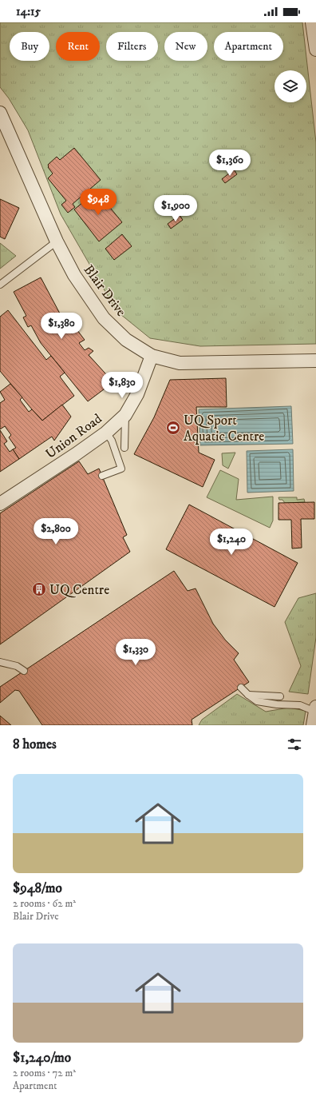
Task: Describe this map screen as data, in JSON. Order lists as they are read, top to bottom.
{
  "streets": {
    "street": ["Blair Drive", "Union Road"]
  },
  "crossings": [
    ["Blair Drive", "Union Road"]
  ],
  "places": {
    "sports": ["UQ Sport Aquatic Centre"],
    "building": ["UQ Centre"]
  },
  "page": {
    "status": "14:15",
    "chip": [
      "Buy",
      "Rent",
      "Filters",
      "New",
      "Apartment"
    ],
    "price": [
      "$1,360",
      "$948",
      "$1,900",
      "$1,380",
      "$1,830",
      "$2,800",
      "$1,240",
      "$1,330"
    ],
    "heading": "8 homes",
    "list": [
      {
        "name": "$948/mo",
        "note": "2 rooms · 62 m² · Blair Drive"
      },
      {
        "name": "$1,240/mo",
        "note": "2 rooms · 72 m² · Apartment"
      }
    ]
  }
}
